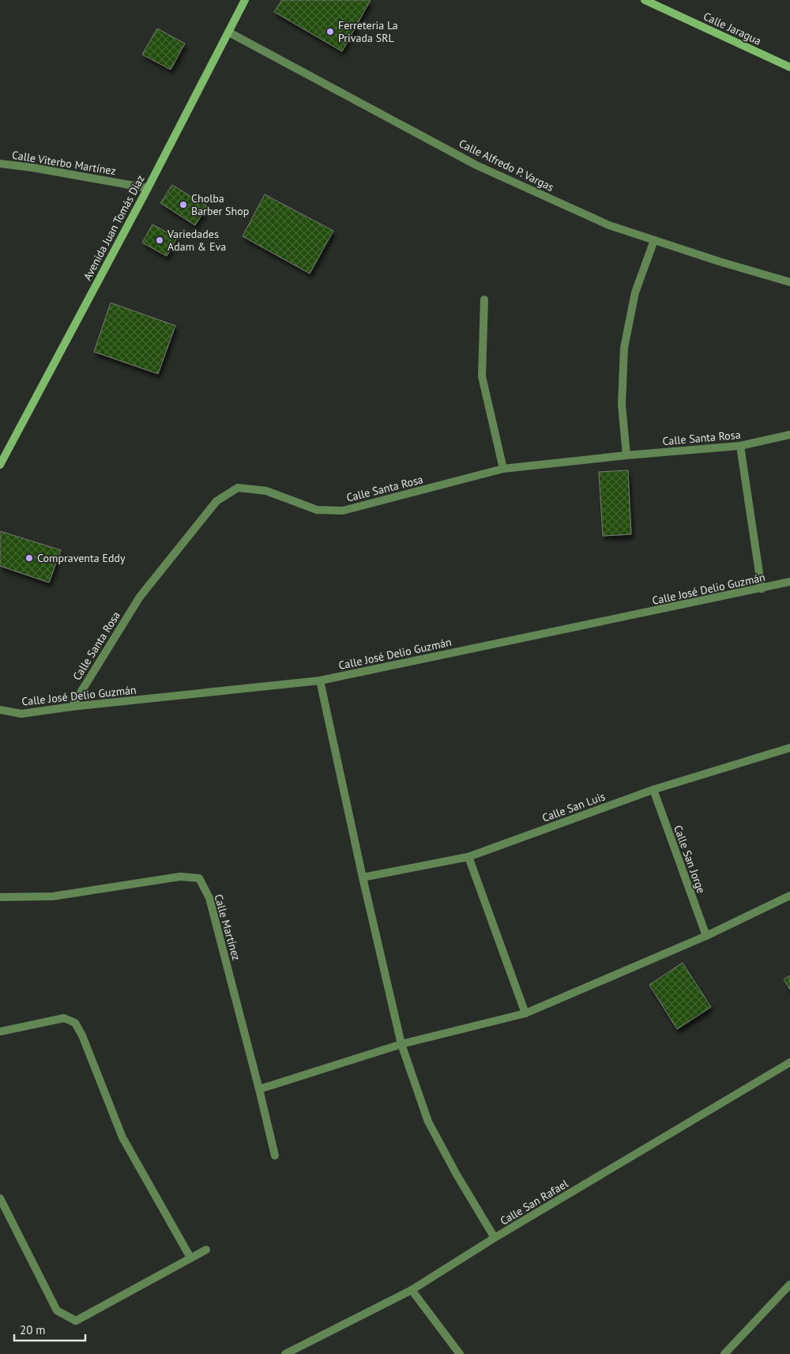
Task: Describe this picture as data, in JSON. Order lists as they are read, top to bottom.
{
  "streets": {
    "street": [
      "Calle Jaragua",
      "Calle Viterbo Martínez",
      "Calle Alfredo P. Vargas",
      "Avenida Juan Tomás Díaz",
      "Calle Santa Rosa",
      "Calle José Delio Guzmán",
      "Calle San Luis",
      "Calle San Jorge",
      "Calle Martínez",
      "Calle San Rafael"
    ]
  },
  "crossings": [
    ["Calle Viterbo Martínez", "Avenida Juan Tomás Díaz"],
    ["Calle Alfredo P. Vargas", "Avenida Juan Tomás Díaz"],
    ["Calle Santa Rosa", "Calle José Delio Guzmán"],
    ["Calle San Luis", "Calle San Jorge"]
  ],
  "places": [
    "Ferreteria La Privada SRL",
    "Cholba Barber Shop",
    "Variedades Adam & Eva",
    "Compraventa Eddy"
  ],
  "scale_bar": "20 m"
}
